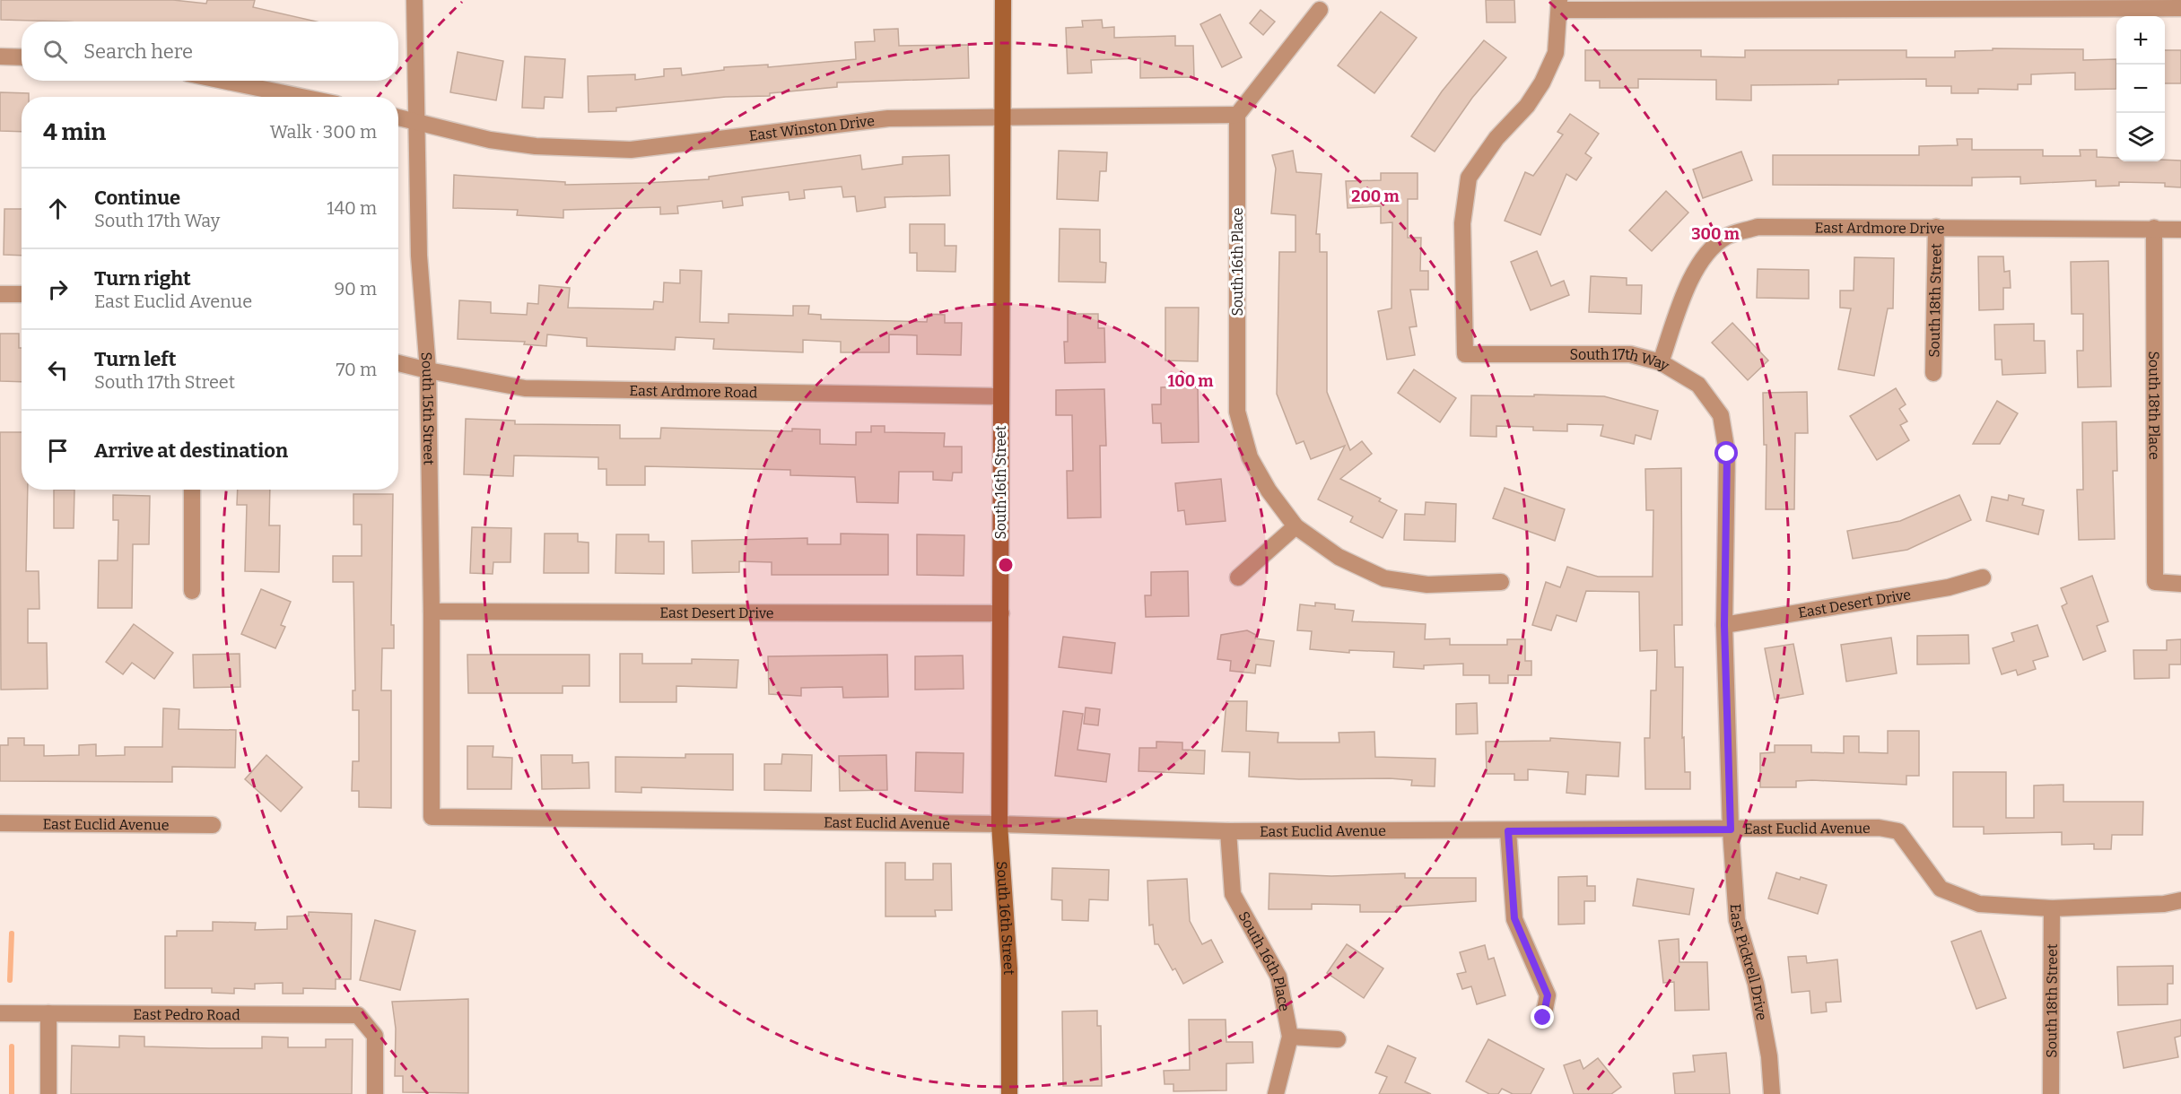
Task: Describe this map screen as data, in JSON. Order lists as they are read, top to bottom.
{
  "streets": {
    "main road": ["South 16th Street"],
    "street": [
      "East Winston Drive",
      "East Ardmore Drive",
      "South 16th Place",
      "South 18th Street",
      "South 17th Way",
      "East Ardmore Road",
      "South 18th Place",
      "South 15th Street",
      "East Desert Drive",
      "East Euclid Avenue",
      "East Pickrell Drive",
      "East Pedro Road"
    ]
  },
  "crossings": [
    ["East Winston Drive", "South 16th Place"],
    ["East Winston Drive", "South 15th Street"],
    ["East Winston Drive", "South 16th Street"],
    ["East Ardmore Drive", "South 18th Street"],
    ["East Ardmore Drive", "South 17th Way"],
    ["East Ardmore Drive", "South 18th Place"],
    ["South 16th Place", "East Euclid Avenue"],
    ["South 18th Street", "East Euclid Avenue"],
    ["South 17th Way", "East Desert Drive"],
    ["South 17th Way", "East Euclid Avenue"],
    ["South 17th Way", "East Pickrell Drive"],
    ["East Ardmore Road", "South 15th Street"],
    ["East Ardmore Road", "South 16th Street"],
    ["South 15th Street", "East Desert Drive"],
    ["South 15th Street", "East Euclid Avenue"],
    ["South 16th Street", "East Desert Drive"],
    ["South 16th Street", "East Euclid Avenue"],
    ["East Euclid Avenue", "East Pickrell Drive"]
  ],
  "page": {
    "map_buttons": ["+", "−"],
    "search": "Search here",
    "heading": ["4 min", "Walk · 300 m"],
    "list": [
      ["Continue", "South 17th Way", "140 m"],
      ["Turn right", "East Euclid Avenue", "90 m"],
      ["Turn left", "South 17th Street", "70 m"],
      "Arrive at destination"
    ]
  },
  "rings": ["200 m", "300 m", "100 m"]
}
